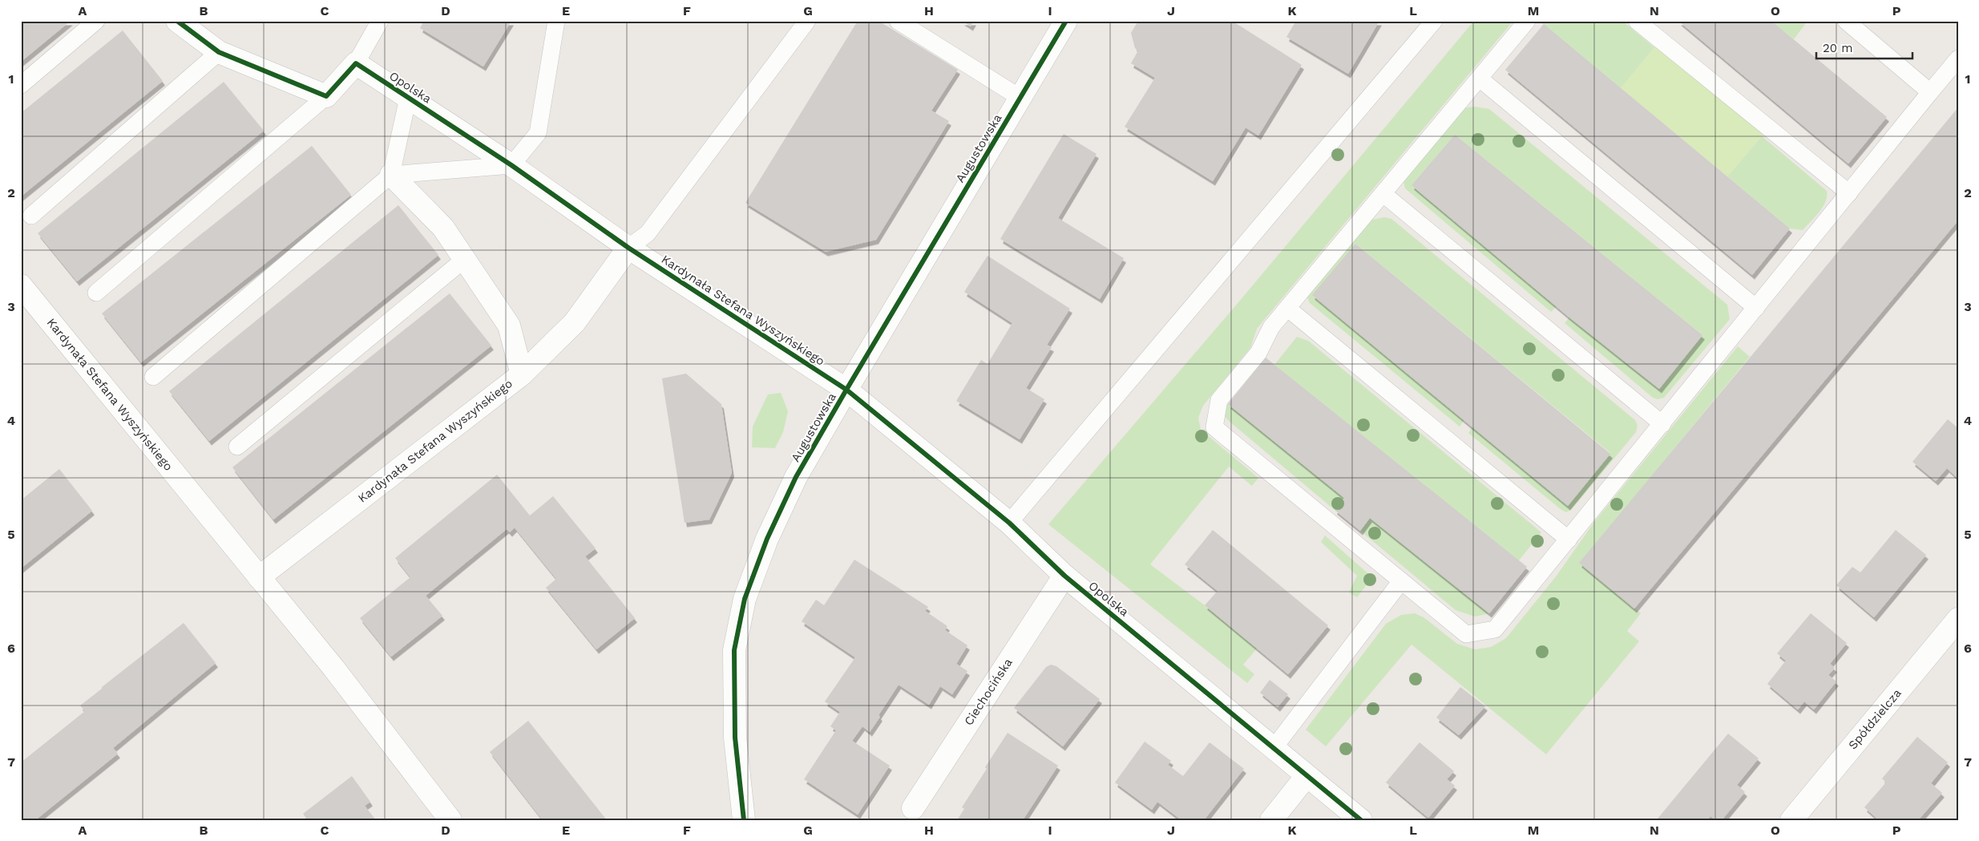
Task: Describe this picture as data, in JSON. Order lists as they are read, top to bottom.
{
  "streets": {
    "street": [
      "Opolska",
      "Augustowska",
      "Kardynała Stefana Wyszyńskiego",
      "Ciechocińska",
      "Spółdzielcza"
    ]
  },
  "crossings": [
    ["Opolska", "Augustowska"],
    ["Opolska", "Kardynała Stefana Wyszyńskiego"],
    ["Opolska", "Ciechocińska"],
    ["Augustowska", "Kardynała Stefana Wyszyńskiego"]
  ],
  "scale_bar": "20 m",
  "grid": {
    "columns": [
      "A",
      "B",
      "C",
      "D",
      "E",
      "F",
      "G",
      "H",
      "I",
      "J",
      "K",
      "L",
      "M",
      "N",
      "O",
      "P"
    ],
    "rows": [
      "1",
      "2",
      "3",
      "4",
      "5",
      "6",
      "7"
    ]
  }
}
